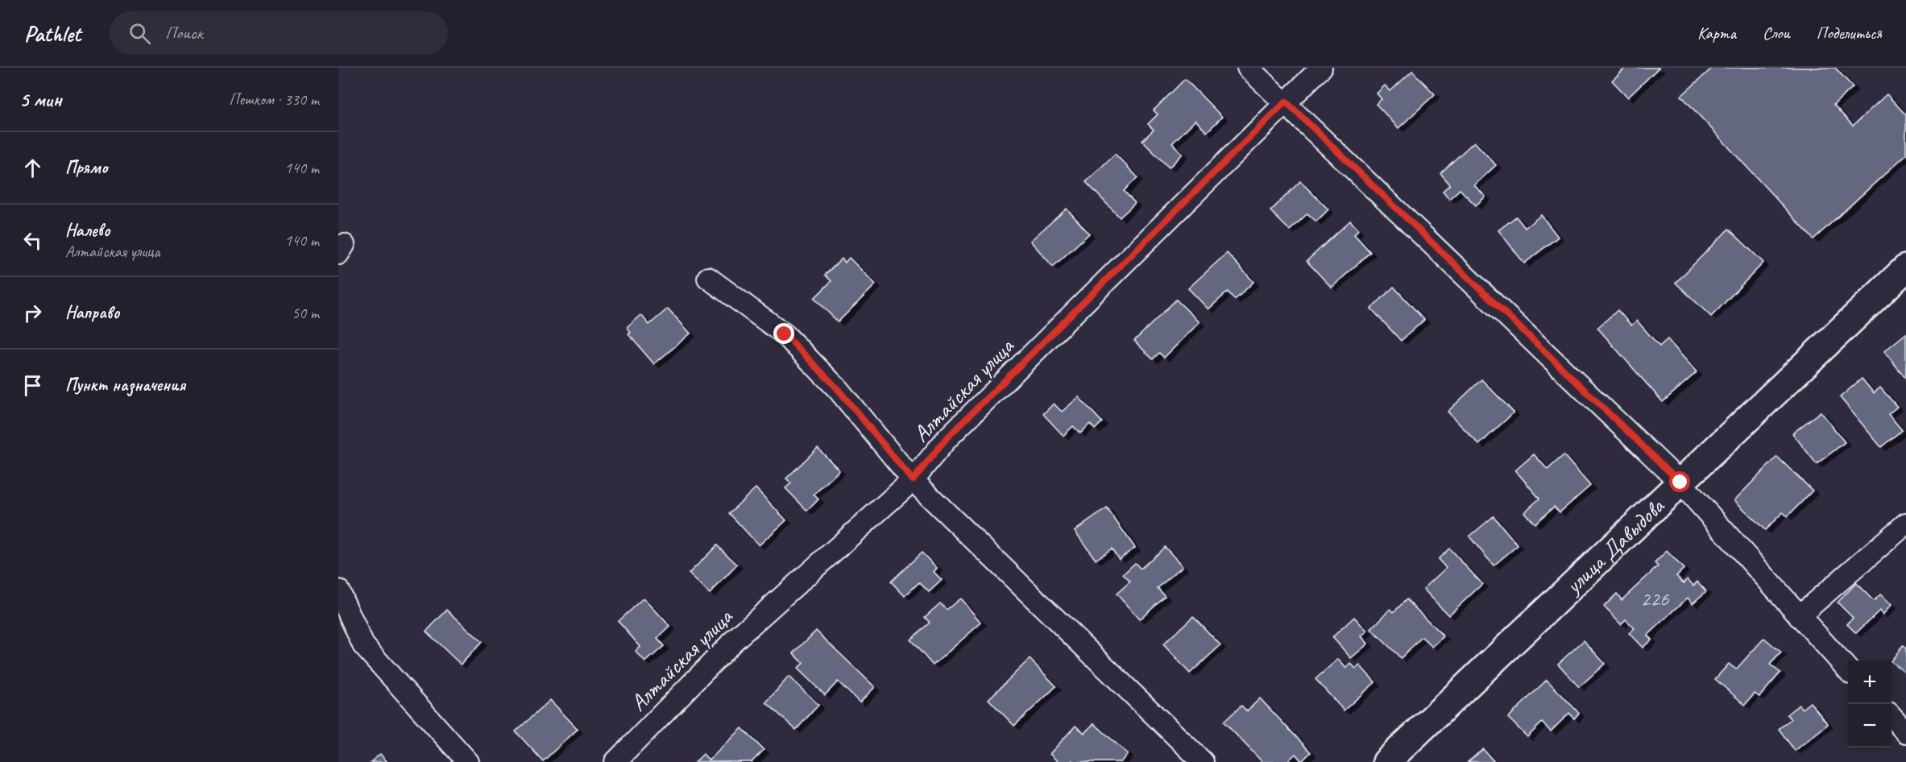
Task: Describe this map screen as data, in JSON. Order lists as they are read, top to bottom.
{
  "streets": {
    "main road": ["улица Давыдова"],
    "street": ["Алтайская улица"]
  },
  "house_numbers": ["226"],
  "page": {
    "header": "Pathlet",
    "search": "Поиск",
    "nav": ["Карта", "Слои", "Поделиться"],
    "heading": ["5 мин", "Пешком · 330 m"],
    "list": [
      ["Прямо", "140 m"],
      ["Налево", "Алтайская улица", "140 m"],
      ["Направо", "50 m"],
      "Пункт назначения"
    ],
    "map_buttons": ["+", "−"]
  }
}
